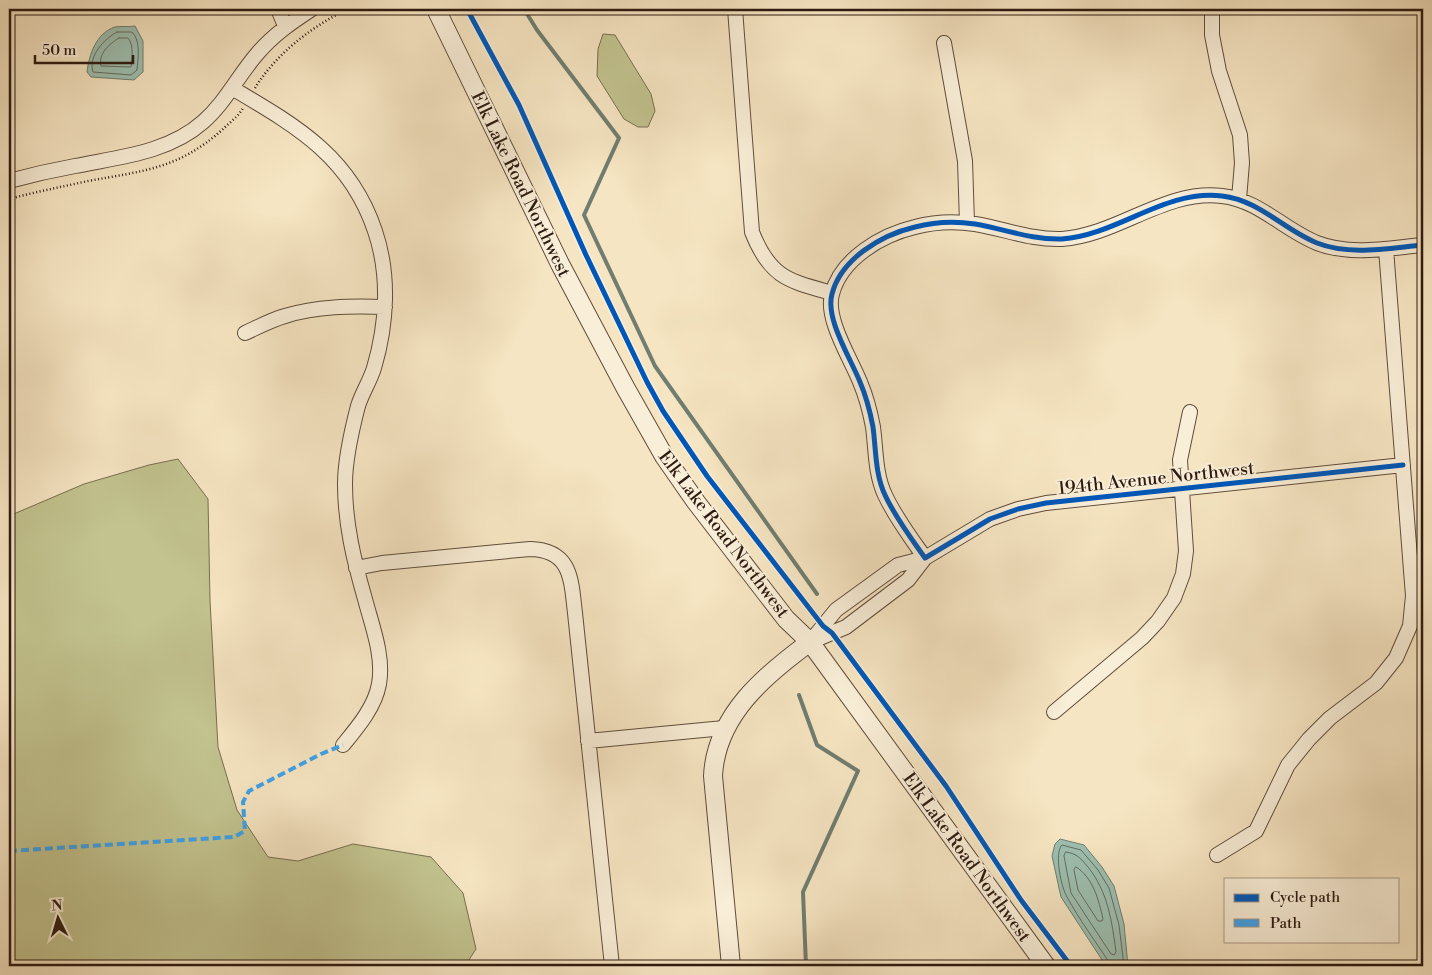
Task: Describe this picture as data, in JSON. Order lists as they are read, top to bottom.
{
  "streets": {
    "street": ["Elk Lake Road Northwest", "194th Avenue Northwest"]
  },
  "crossings": [
    ["Elk Lake Road Northwest", "194th Avenue Northwest"]
  ],
  "legend": ["Cycle path", "Path"],
  "scale_bar": "50 m",
  "north": "top"
}
